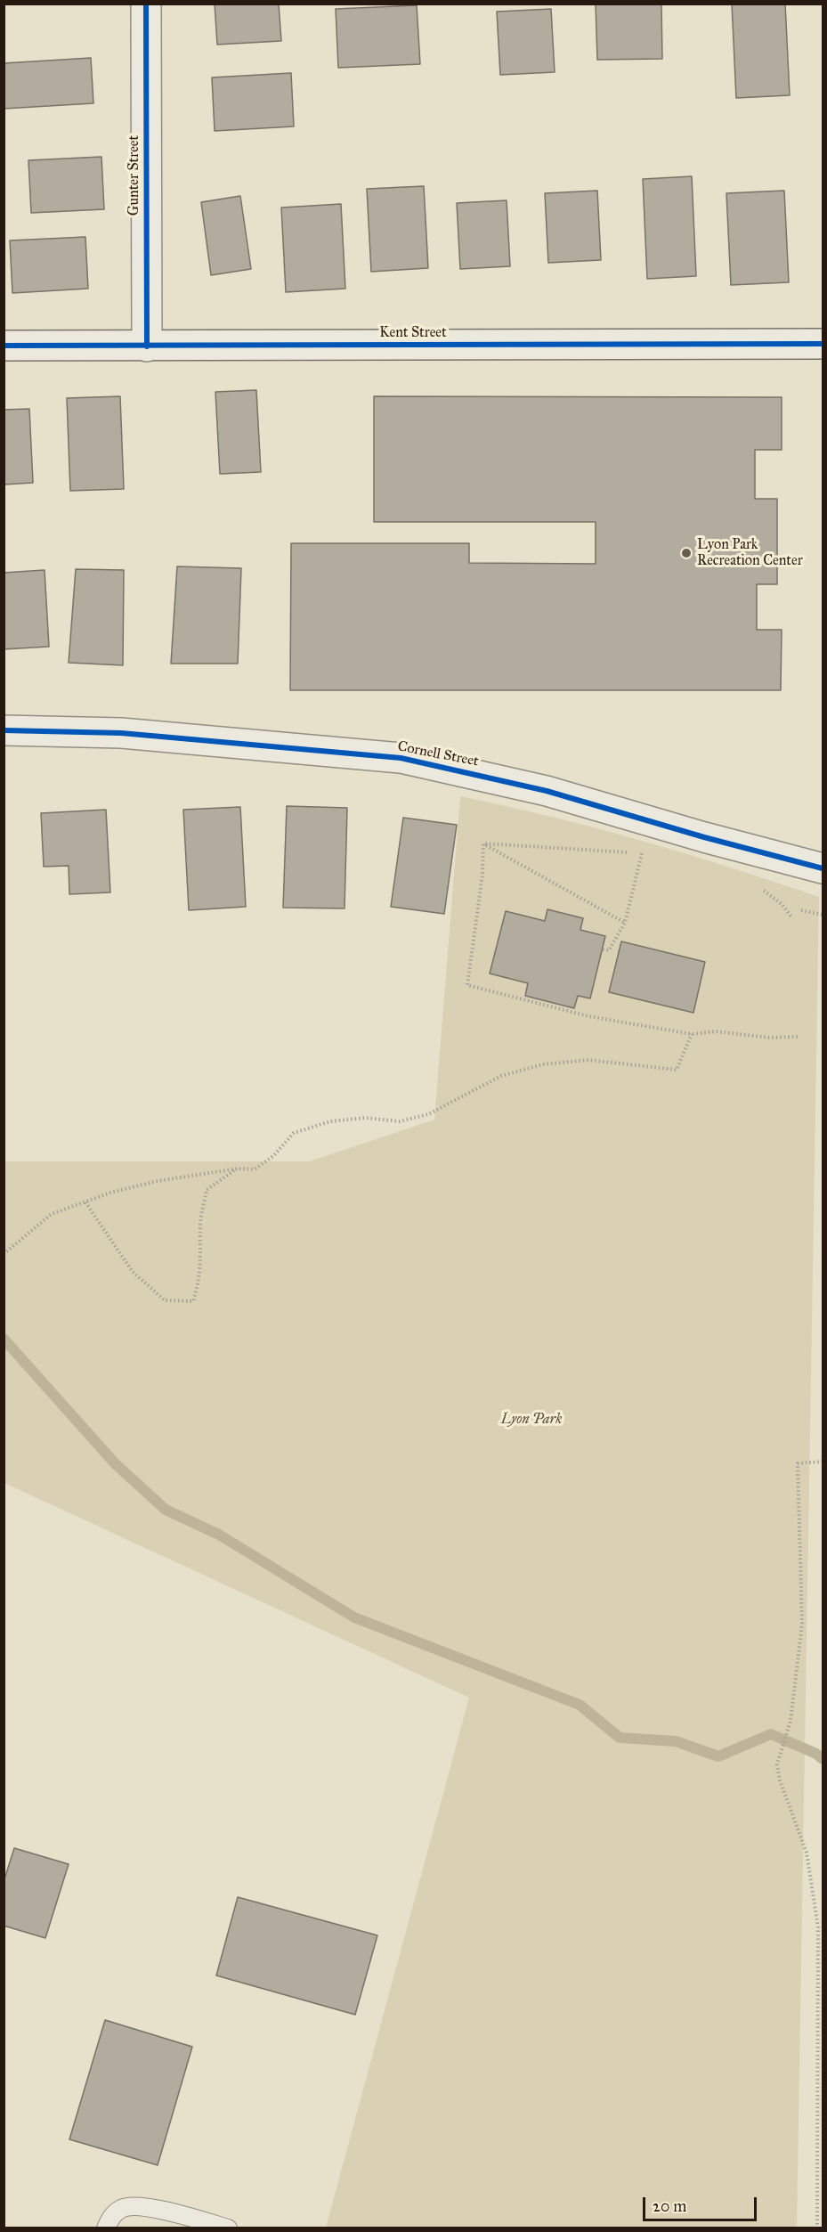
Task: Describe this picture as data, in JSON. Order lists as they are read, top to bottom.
{
  "streets": {
    "street": ["Gunter Street", "Kent Street", "Cornell Street"]
  },
  "crossings": [
    ["Gunter Street", "Kent Street"]
  ],
  "parks": ["Lyon Park"],
  "places": ["Lyon Park Recreation Center"],
  "scale_bar": "20 m"
}
